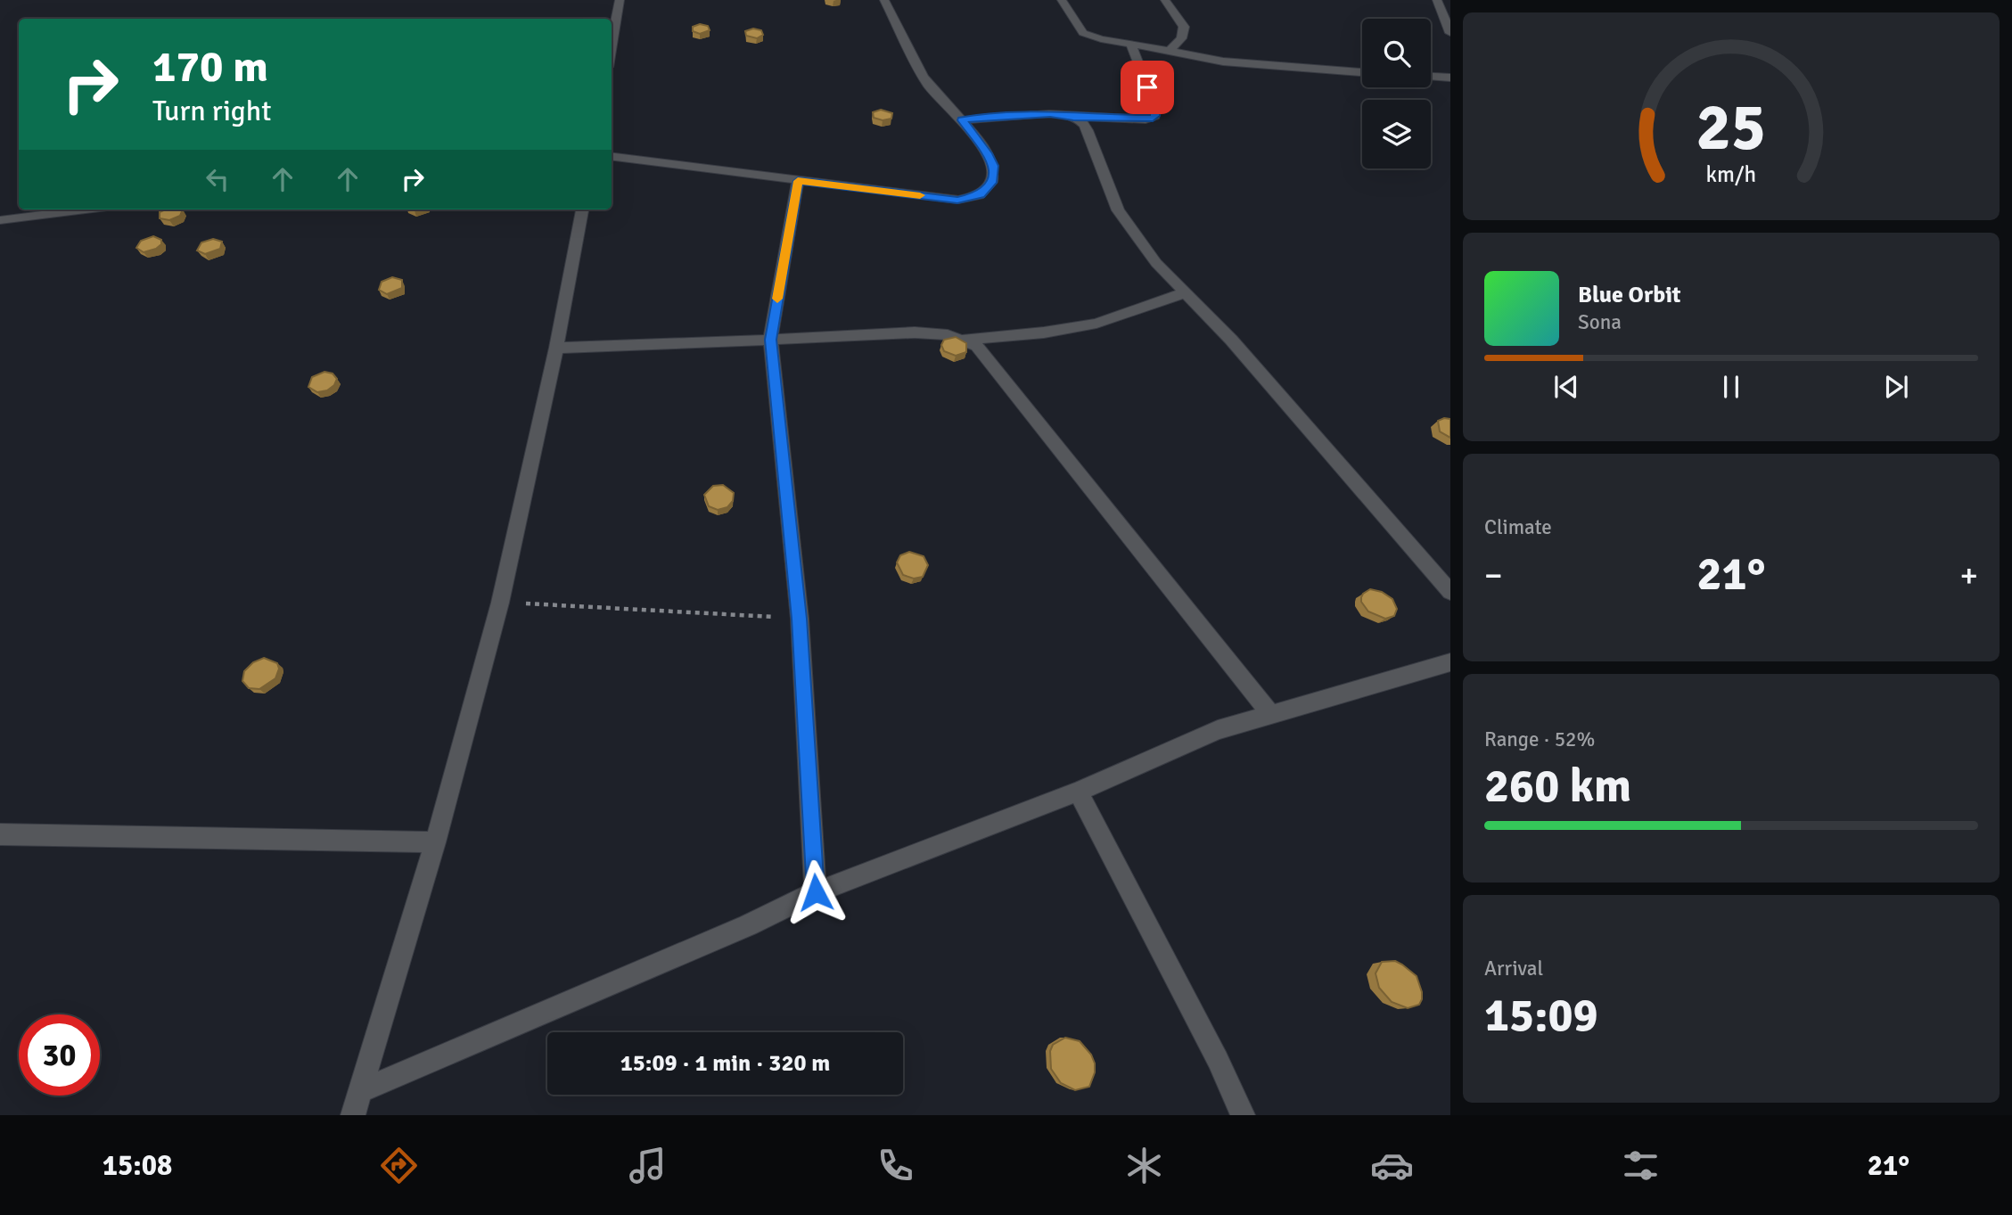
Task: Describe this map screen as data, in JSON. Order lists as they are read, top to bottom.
{
  "page": {
    "turn": ["170 m", "Turn right"],
    "song": ["Blue Orbit", "Sona"],
    "tile": [
      "Climate",
      ["Range · 52%", "260 km"],
      ["Arrival", "15:09"]
    ],
    "heat": ["−", "21°", "+"],
    "limit": "30",
    "trip": "15:09 · 1 min · 320 m",
    "tabs": ["15:08", "21°"],
    "gauge": ["25", "km/h"]
  }
}
